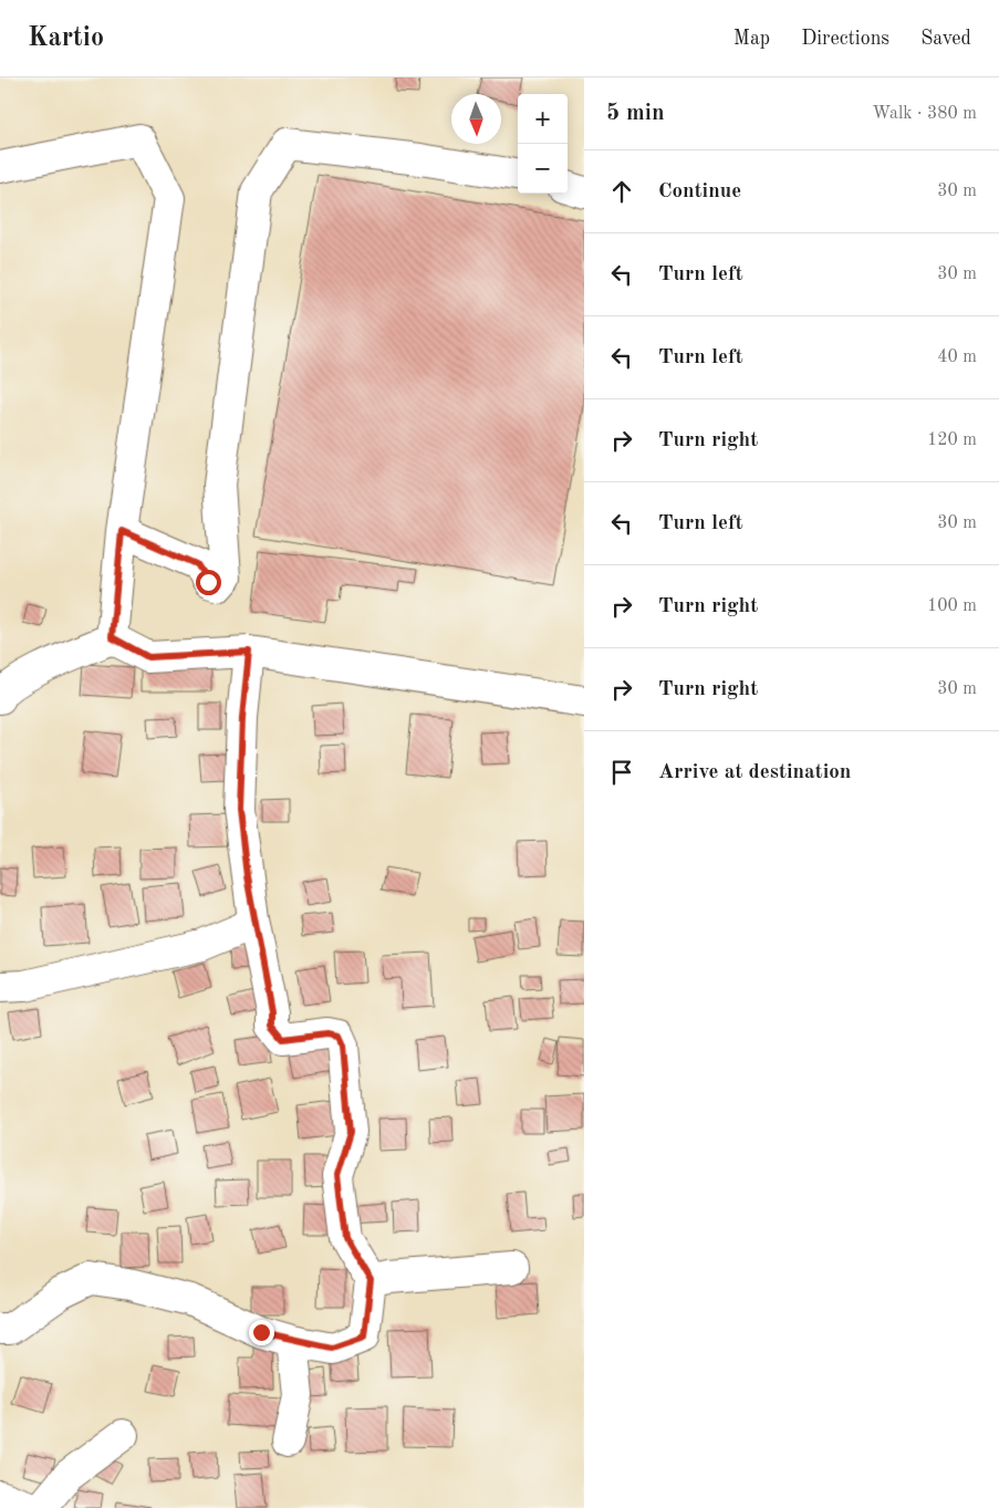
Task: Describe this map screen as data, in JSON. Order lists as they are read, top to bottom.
{
  "north": "bottom",
  "page": {
    "header": "Kartio",
    "nav": ["Map", "Directions", "Saved"],
    "heading": ["5 min", "Walk · 380 m"],
    "map_buttons": ["+", "−"],
    "list": [
      ["Continue", "30 m"],
      ["Turn left", "30 m"],
      ["Turn left", "40 m"],
      ["Turn right", "120 m"],
      ["Turn left", "30 m"],
      ["Turn right", "100 m"],
      ["Turn right", "30 m"],
      "Arrive at destination"
    ]
  }
}
